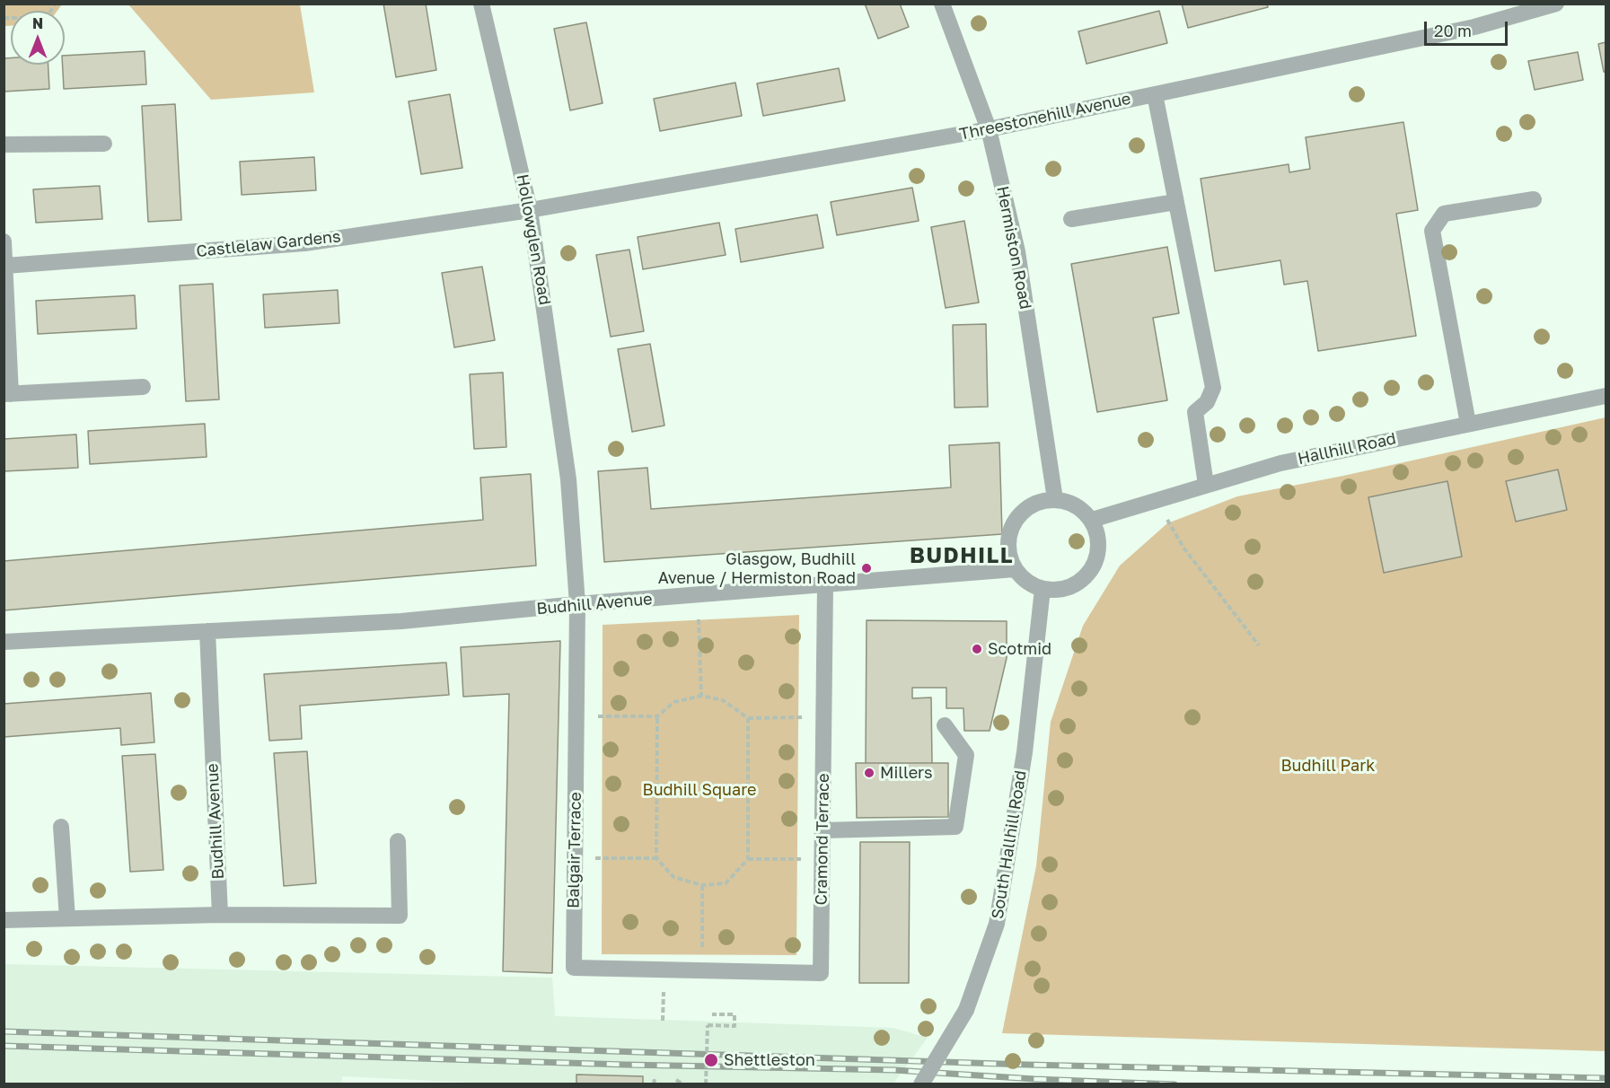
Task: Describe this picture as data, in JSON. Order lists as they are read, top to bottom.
{
  "streets": {
    "street": [
      "Threestonehill Avenue",
      "Hollowglen Road",
      "Castlelaw Gardens",
      "Hermiston Road",
      "Hallhill Road",
      "Budhill Avenue",
      "Cramond Terrace",
      "South Hallhill Road",
      "Balgair Terrace"
    ]
  },
  "crossings": [
    ["Threestonehill Avenue", "Hollowglen Road"],
    ["Threestonehill Avenue", "Castlelaw Gardens"],
    ["Threestonehill Avenue", "Hermiston Road"],
    ["Hollowglen Road", "Castlelaw Gardens"],
    ["Hollowglen Road", "Budhill Avenue"],
    ["Hollowglen Road", "Balgair Terrace"],
    ["Hermiston Road", "Hallhill Road"],
    ["Hermiston Road", "Budhill Avenue"],
    ["Hermiston Road", "South Hallhill Road"],
    ["Hallhill Road", "Budhill Avenue"],
    ["Hallhill Road", "South Hallhill Road"],
    ["Budhill Avenue", "Cramond Terrace"],
    ["Budhill Avenue", "South Hallhill Road"],
    ["Budhill Avenue", "Balgair Terrace"],
    ["Cramond Terrace", "Balgair Terrace"]
  ],
  "districts": ["BUDHILL"],
  "parks": ["Budhill Park", "Budhill Square"],
  "places": [
    "Glasgow, Budhill Avenue / Hermiston Road",
    "Scotmid",
    "Millers",
    "Shettleston"
  ],
  "scale_bar": "20 m",
  "north": "top"
}
